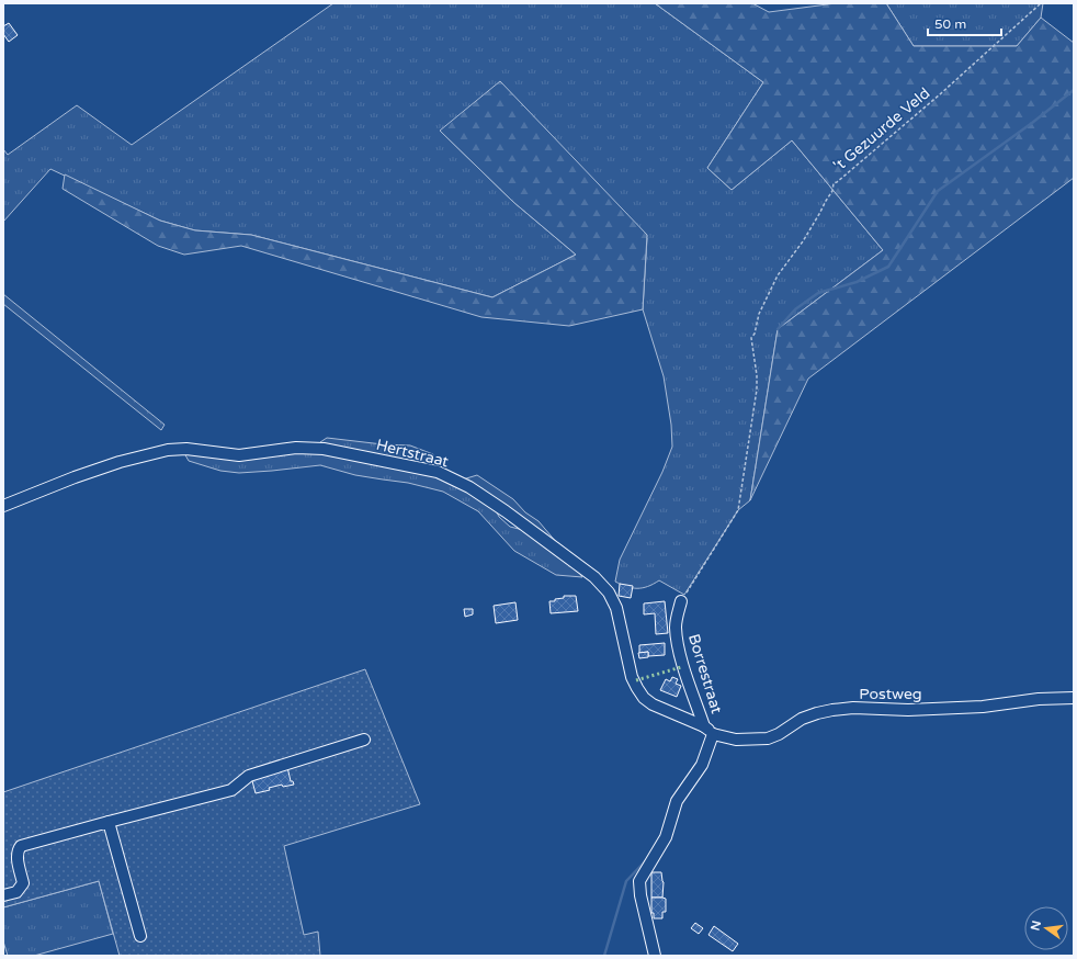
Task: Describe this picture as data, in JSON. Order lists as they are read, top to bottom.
{
  "streets": {
    "street": ["Hertstraat", "Borrestraat", "Postweg"],
    "path": ["'t Gezuurde Veld"]
  },
  "crossings": [
    ["'t Gezuurde Veld", "Borrestraat"],
    ["Hertstraat", "Borrestraat"],
    ["Borrestraat", "Postweg"]
  ],
  "scale_bar": "50 m",
  "north": "left"
}
